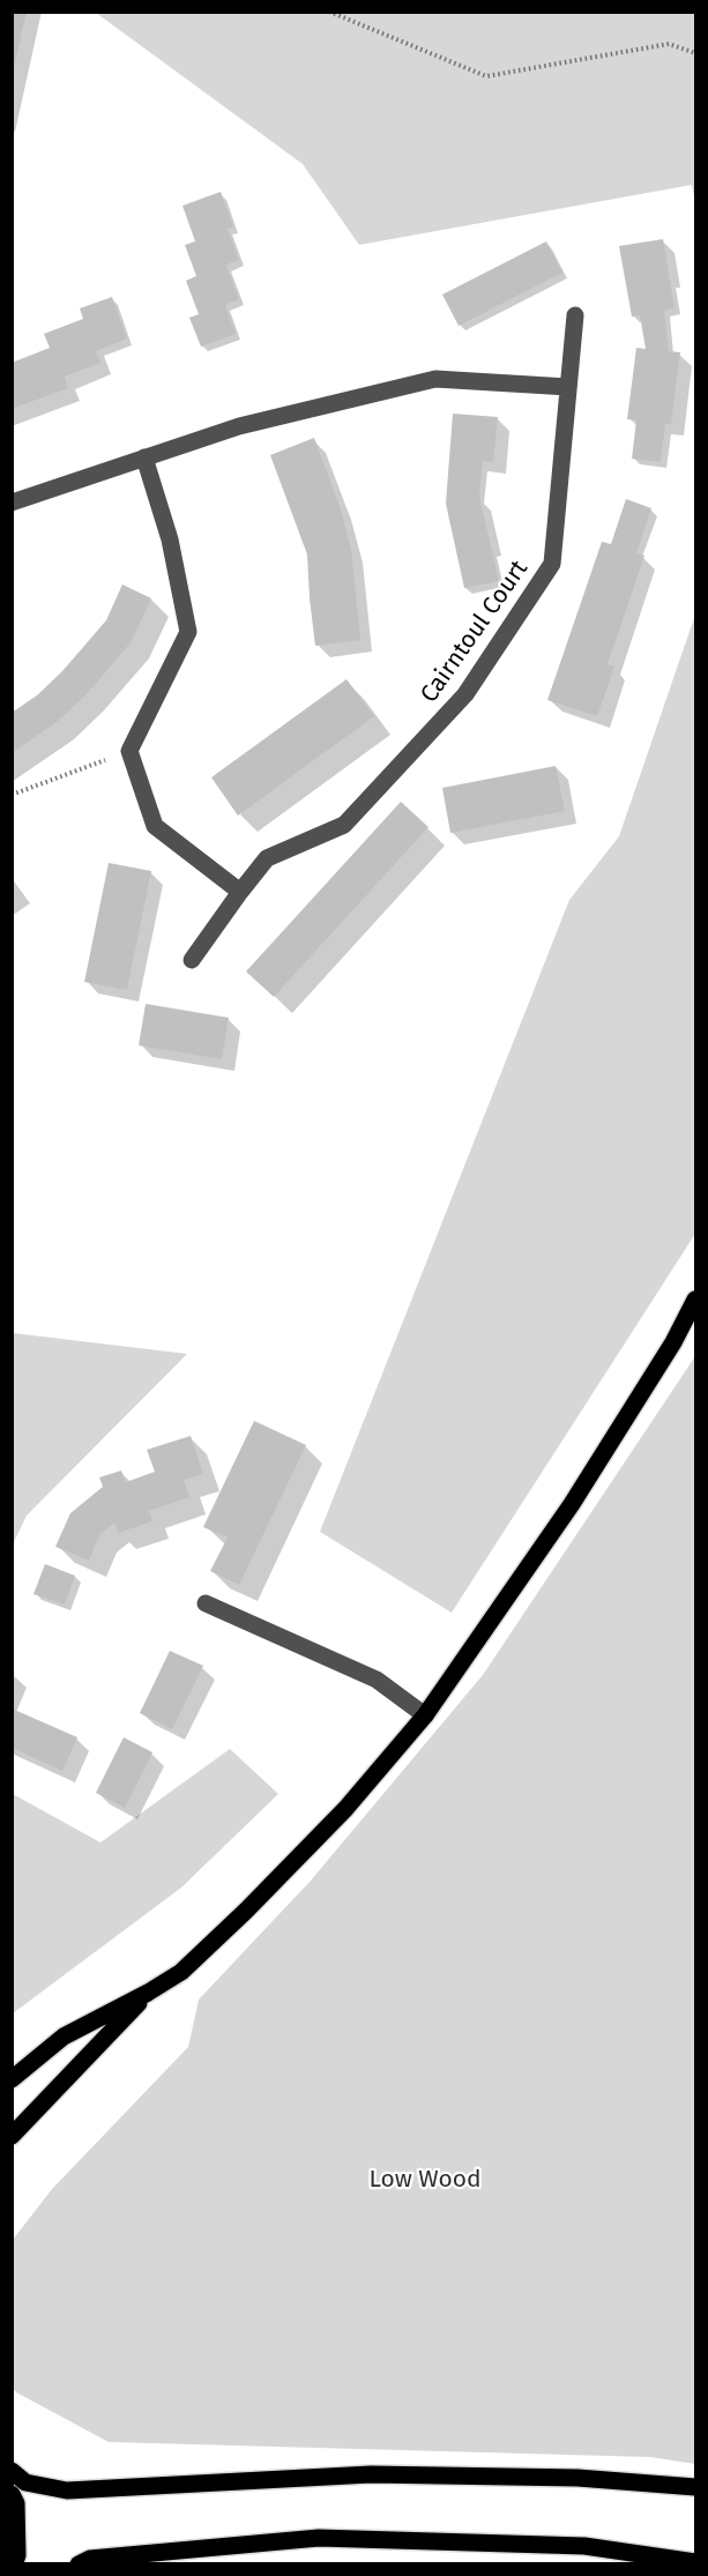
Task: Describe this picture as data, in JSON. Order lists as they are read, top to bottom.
{
  "streets": {
    "street": ["Cairntoul Court"]
  },
  "parks": ["Low Wood"]
}
